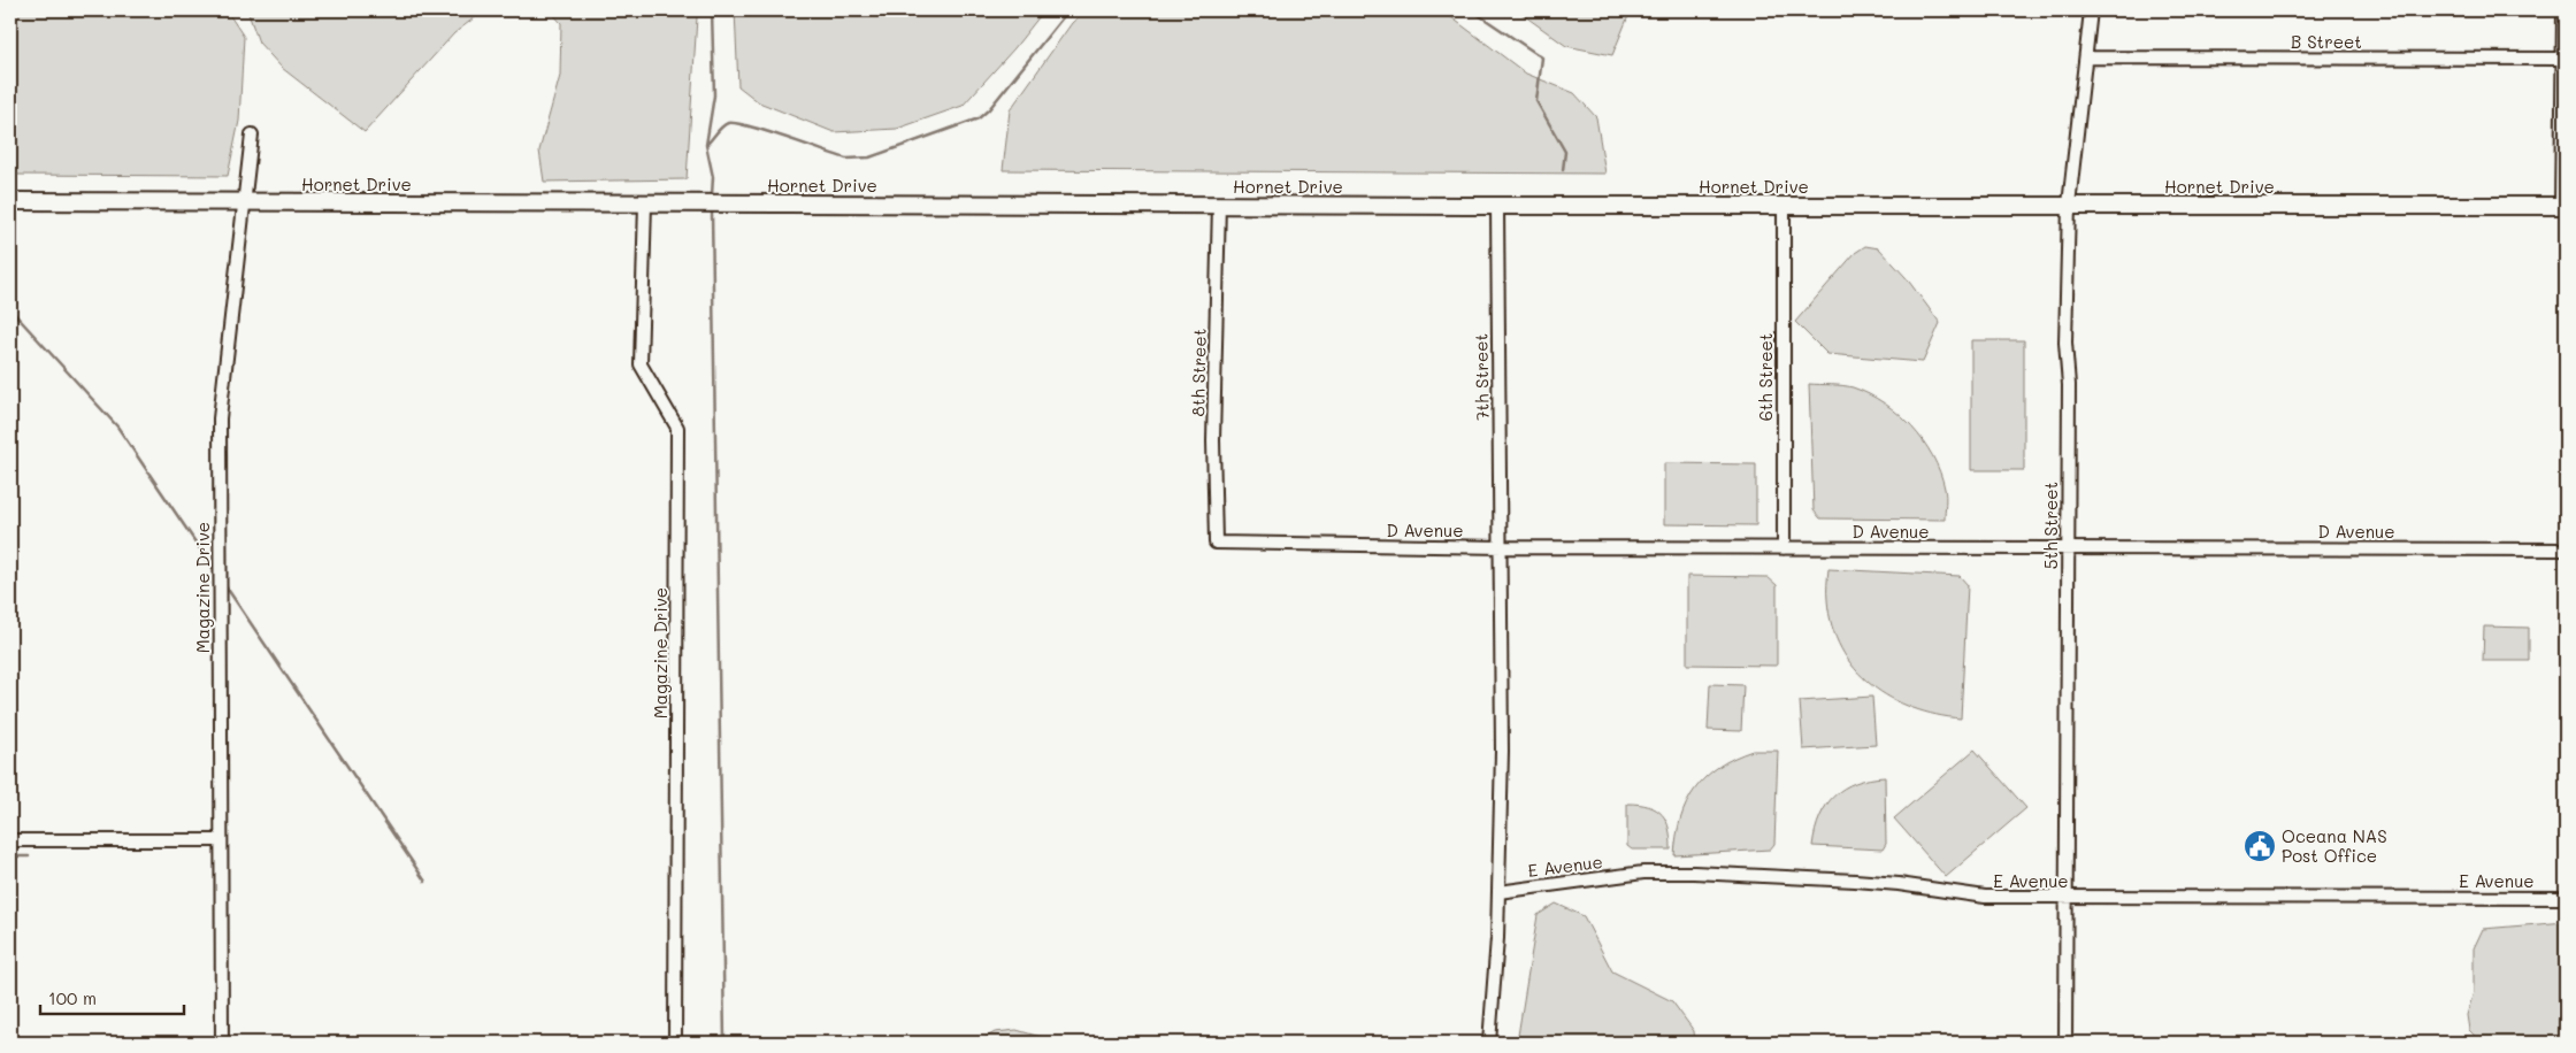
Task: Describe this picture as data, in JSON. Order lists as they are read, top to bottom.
{
  "streets": {
    "main road": ["Hornet Drive"],
    "street": [
      "B Street",
      "8th Street",
      "7th Street",
      "6th Street",
      "5th Street",
      "D Avenue",
      "Magazine Drive",
      "E Avenue"
    ]
  },
  "crossings": [
    ["B Street", "5th Street"],
    ["Hornet Drive", "8th Street"],
    ["Hornet Drive", "7th Street"],
    ["Hornet Drive", "6th Street"],
    ["Hornet Drive", "5th Street"],
    ["Hornet Drive", "Magazine Drive"],
    ["8th Street", "D Avenue"],
    ["7th Street", "D Avenue"],
    ["7th Street", "E Avenue"],
    ["6th Street", "D Avenue"],
    ["5th Street", "D Avenue"],
    ["5th Street", "E Avenue"]
  ],
  "places": {
    "public building": ["Oceana NAS Post Office"]
  },
  "scale_bar": "100 m"
}
